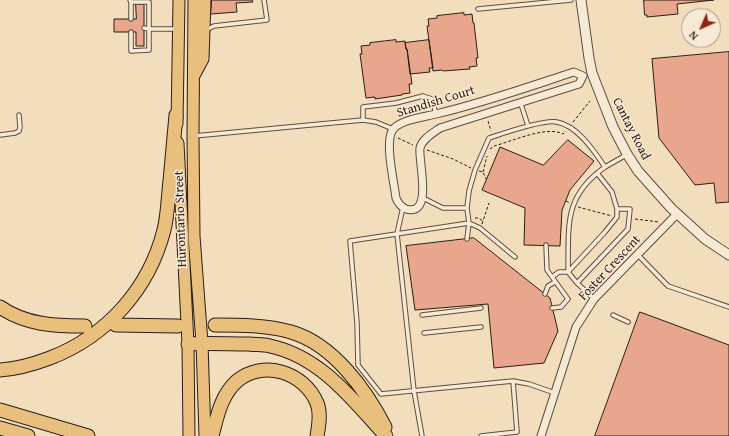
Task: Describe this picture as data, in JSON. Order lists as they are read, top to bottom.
{
  "streets": {
    "main road": ["Hurontario Street"],
    "street": ["Standish Court", "Cantay Road", "Foster Crescent"]
  },
  "crossings": [
    ["Standish Court", "Cantay Road"],
    ["Cantay Road", "Foster Crescent"]
  ],
  "north": "bottom left"
}
